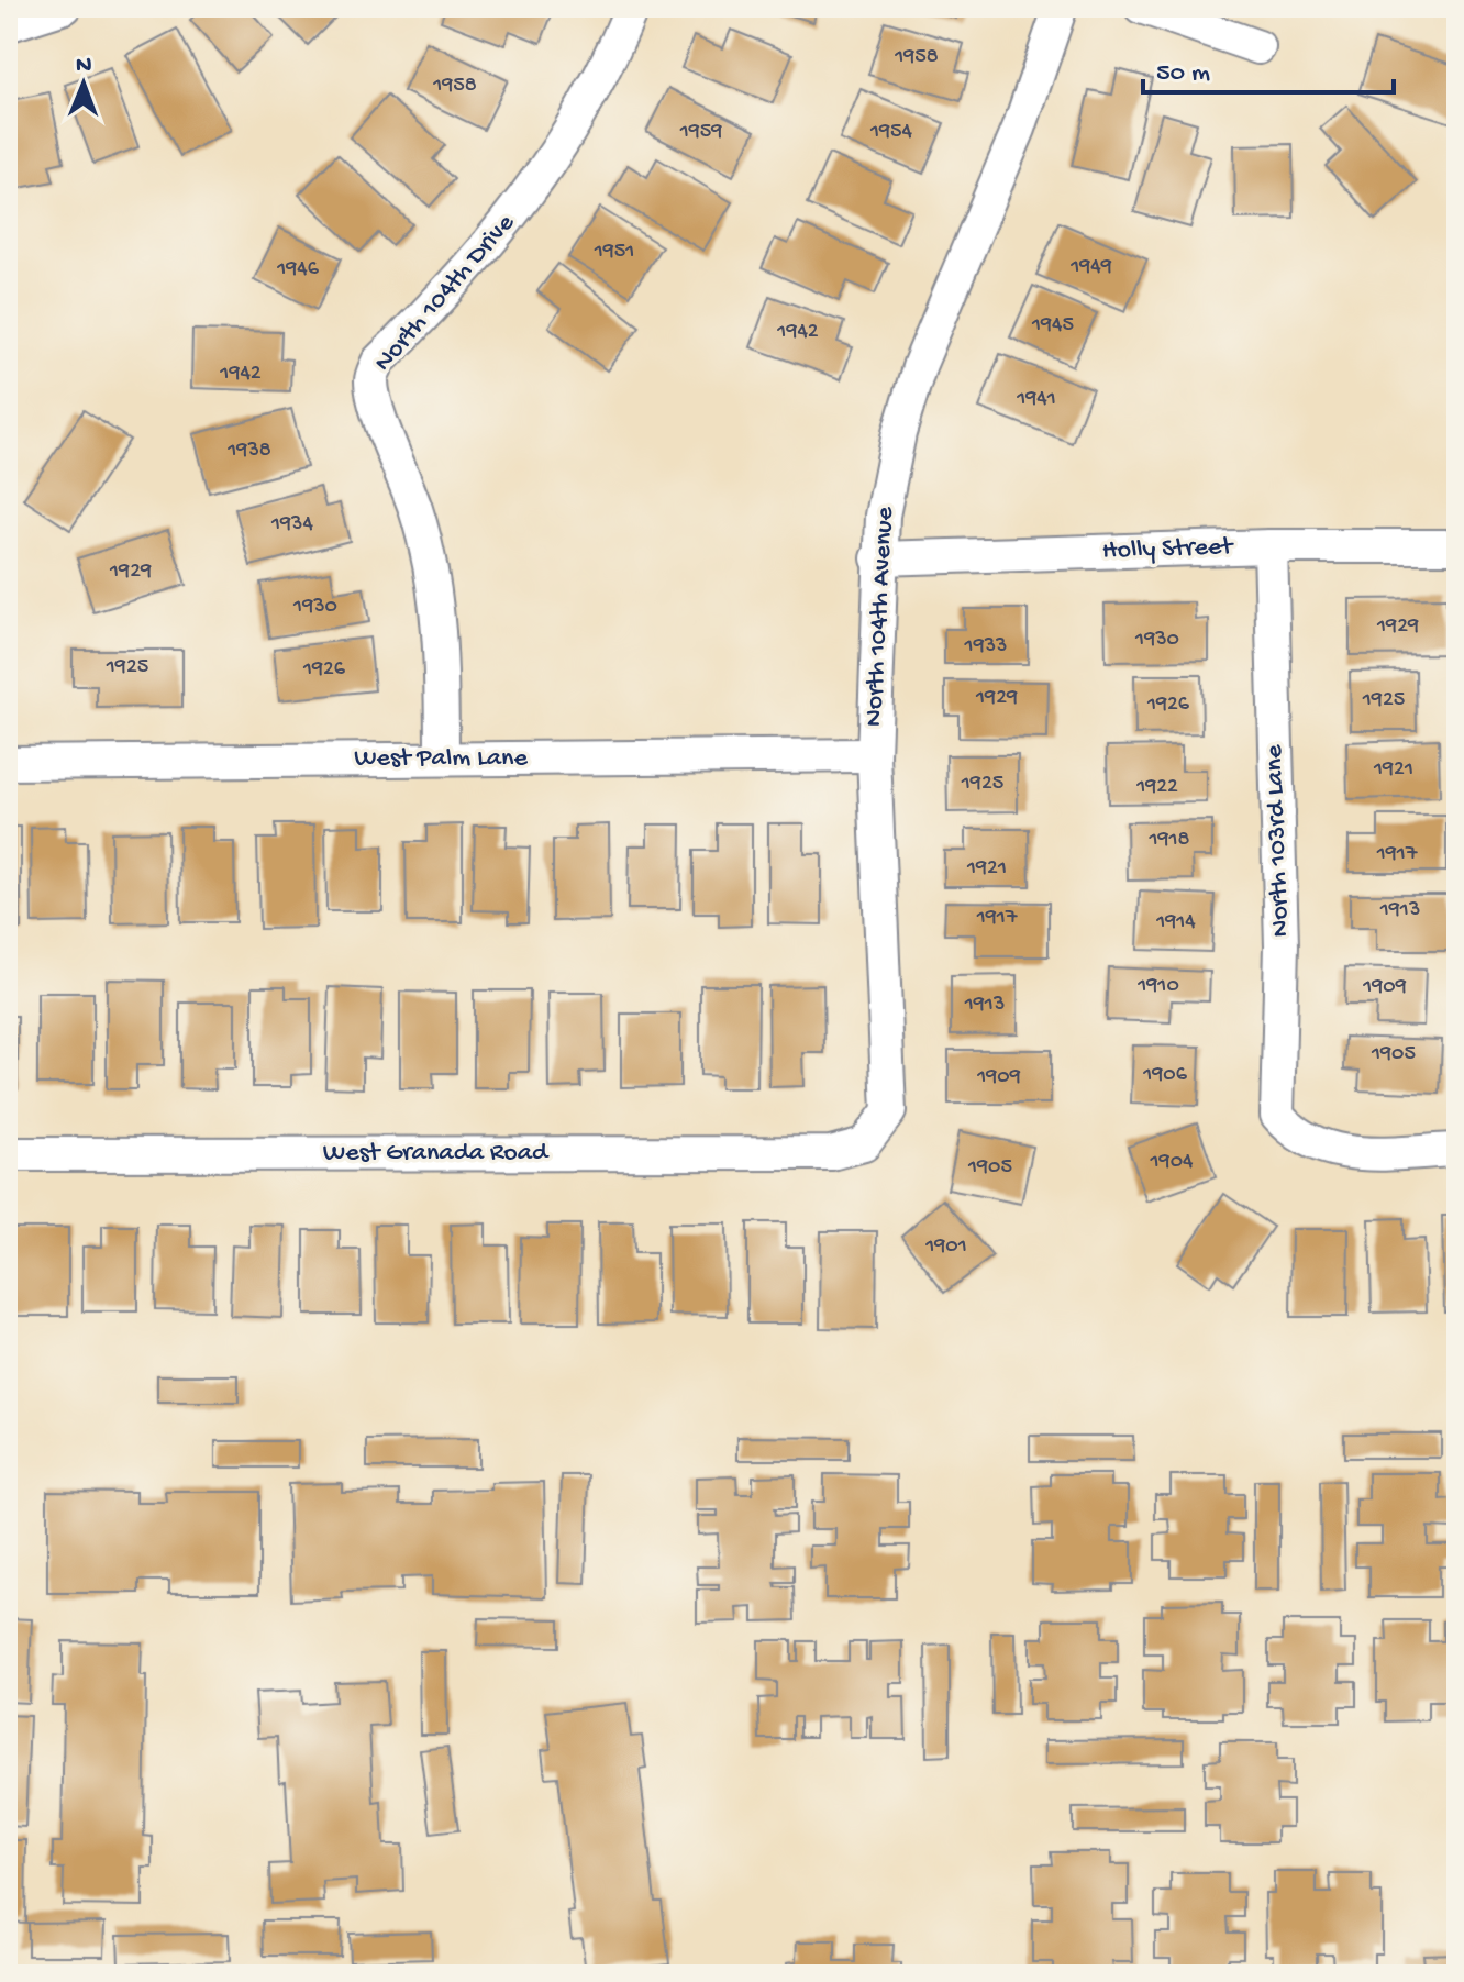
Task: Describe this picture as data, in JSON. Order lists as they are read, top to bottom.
{
  "streets": {
    "street": [
      "North 104th Drive",
      "Holly Street",
      "North 104th Avenue",
      "West Palm Lane",
      "North 103rd Lane",
      "West Granada Road"
    ]
  },
  "crossings": [
    ["North 104th Drive", "West Palm Lane"],
    ["Holly Street", "North 104th Avenue"],
    ["Holly Street", "North 103rd Lane"],
    ["North 104th Avenue", "West Palm Lane"],
    ["North 104th Avenue", "West Granada Road"]
  ],
  "house_numbers": [
    "1958",
    "1958",
    "1959",
    "1954",
    "1951",
    "1949",
    "1946",
    "1945",
    "1942",
    "1942",
    "1941",
    "1938",
    "1934",
    "1929",
    "1930",
    "1929",
    "1930",
    "1933",
    "1925",
    "1926",
    "1929",
    "1925",
    "1926",
    "1921",
    "1925",
    "1922",
    "1918",
    "1917",
    "1921",
    "1913",
    "1917",
    "1914",
    "1910",
    "1909",
    "1913",
    "1905",
    "1906",
    "1909",
    "1904",
    "1905",
    "1901"
  ],
  "scale_bar": "50 m",
  "north": "top"
}
